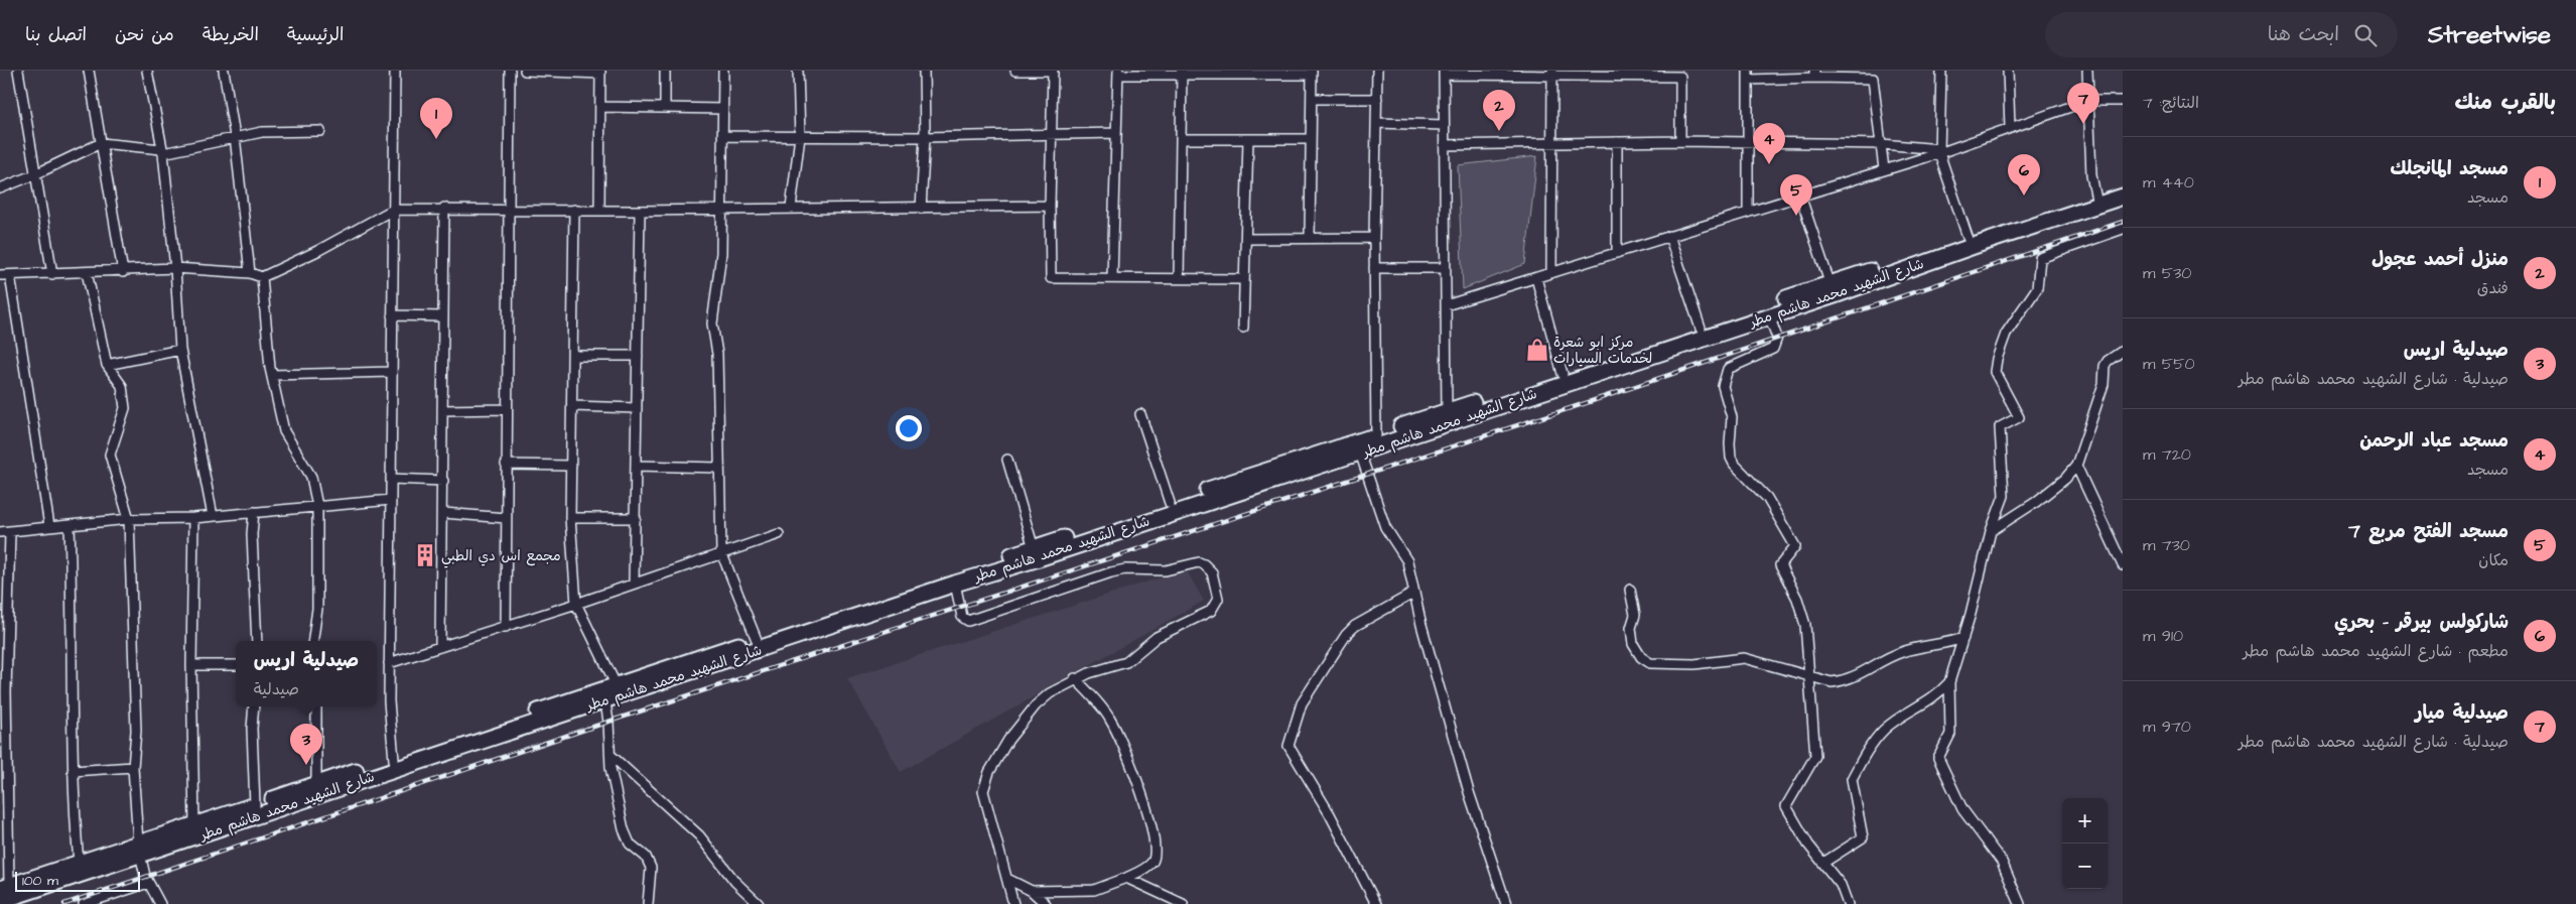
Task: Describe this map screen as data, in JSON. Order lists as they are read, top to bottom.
{
  "streets": {
    "main road": ["شارع الشهيد محمد هاشم مطر"]
  },
  "places": {
    "shop": ["مركز ابو شعرة لخدمات السيارات"],
    "building": ["مجمع اس دي الطبي"]
  },
  "scale_bar": "100 m",
  "page": {
    "header": "Streetwise",
    "search": "ابحث هنا",
    "nav": [
      "الرئيسية",
      "الخريطة",
      "من نحن",
      "اتصل بنا"
    ],
    "heading": ["بالقرب منك", "النتائج: 7"],
    "pins": [
      "7",
      "2",
      "1",
      "4",
      "6",
      "5",
      "3"
    ],
    "list": [
      {
        "mark": "1",
        "name": "مسجد المانجلك",
        "note": "مسجد",
        "value": "440 m"
      },
      {
        "mark": "2",
        "name": "منزل أحمد عجول",
        "note": "فندق",
        "value": "530 m"
      },
      {
        "mark": "3",
        "name": "صيدلية اريس",
        "note": "صيدلية · شارع الشهيد محمد هاشم مطر",
        "value": "550 m"
      },
      {
        "mark": "4",
        "name": "مسجد عباد الرحمن",
        "note": "مسجد",
        "value": "720 m"
      },
      {
        "mark": "5",
        "name": "مسجد الفتح مربع 7",
        "note": "مكان",
        "value": "730 m"
      },
      {
        "mark": "6",
        "name": "شاركولس بيرقر - بحري",
        "note": "مطعم · شارع الشهيد محمد هاشم مطر",
        "value": "910 m"
      },
      {
        "mark": "7",
        "name": "صيدلية ميار",
        "note": "صيدلية · شارع الشهيد محمد هاشم مطر",
        "value": "970 m"
      }
    ],
    "popup": ["صيدلية اريس", "صيدلية"],
    "map_buttons": ["+", "−"],
    "scale": "100 m"
  }
}
